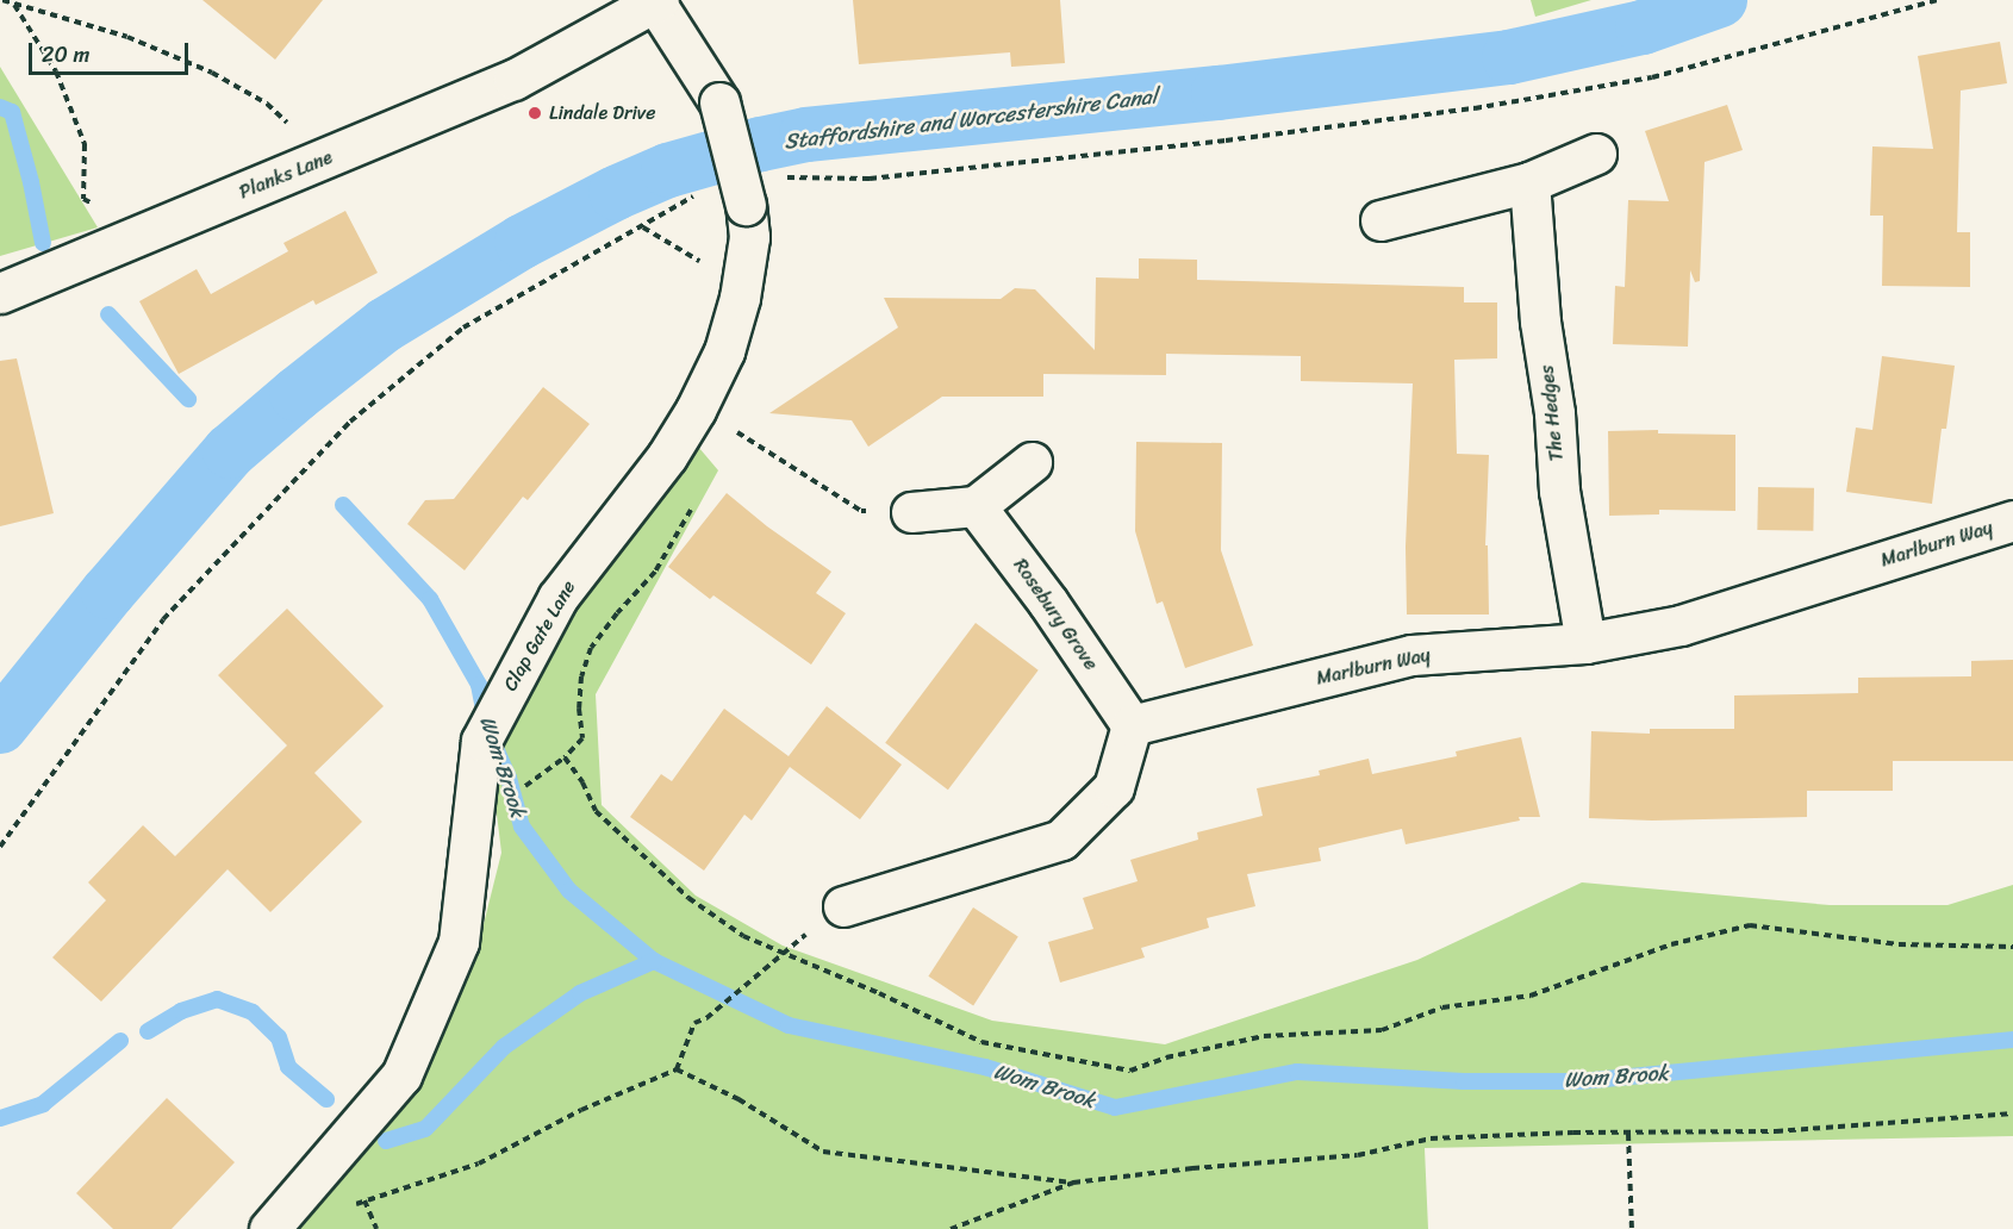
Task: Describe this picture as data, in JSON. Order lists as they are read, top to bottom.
{
  "streets": {
    "street": [
      "Planks Lane",
      "The Hedges",
      "Marlburn Way",
      "Rosebury Grove",
      "Clap Gate Lane"
    ]
  },
  "crossings": [
    ["Planks Lane", "Clap Gate Lane"],
    ["The Hedges", "Marlburn Way"],
    ["Marlburn Way", "Rosebury Grove"]
  ],
  "water": ["Staffordshire and Worcestershire Canal", "Wom Brook"],
  "places": ["Lindale Drive"],
  "scale_bar": "20 m"
}
